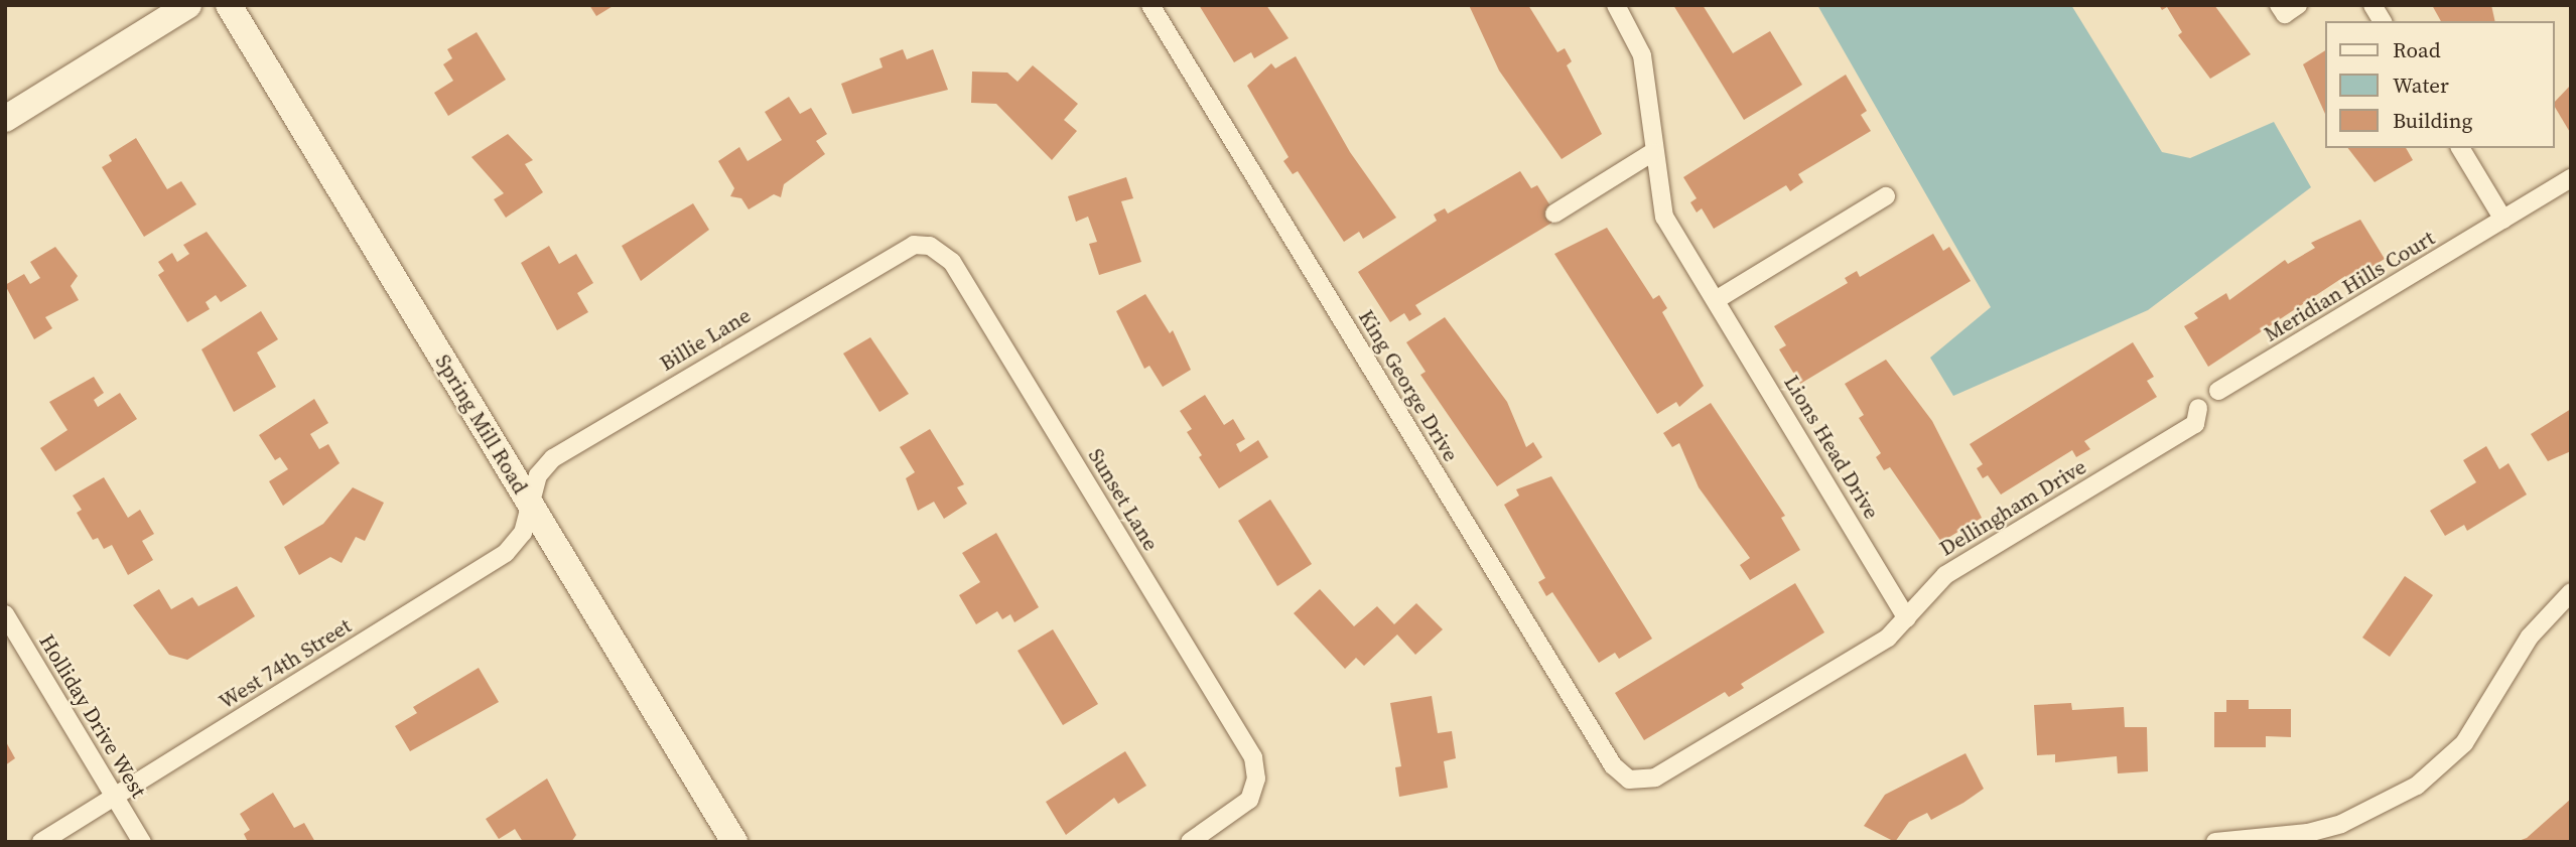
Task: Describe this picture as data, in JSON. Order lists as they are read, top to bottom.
{
  "streets": {
    "street": [
      "Meridian Hills Court",
      "Billie Lane",
      "King George Drive",
      "Spring Mill Road",
      "Lions Head Drive",
      "Sunset Lane",
      "Dellingham Drive",
      "West 74th Street",
      "Holliday Drive West"
    ]
  },
  "crossings": [
    ["Billie Lane", "Spring Mill Road"],
    ["Billie Lane", "Sunset Lane"],
    ["Billie Lane", "West 74th Street"],
    ["King George Drive", "Dellingham Drive"],
    ["Spring Mill Road", "West 74th Street"],
    ["Lions Head Drive", "Dellingham Drive"],
    ["West 74th Street", "Holliday Drive West"]
  ],
  "legend": ["Road", "Water", "Building"]
}
